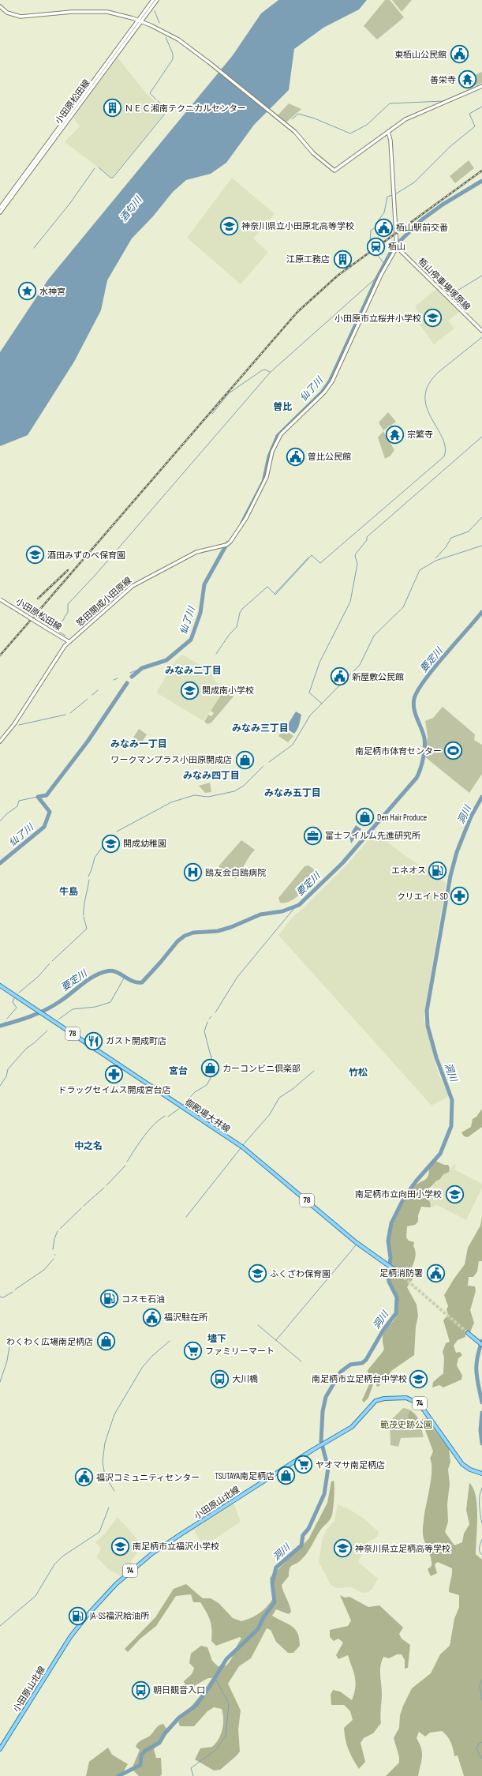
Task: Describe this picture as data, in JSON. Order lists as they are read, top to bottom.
{
  "streets": {
    "main road": [
      "小田原松田線",
      "栢山停車場塚原線",
      "怒田開成小田原線",
      "78",
      "御殿場大井線",
      "74",
      "小田原山北線"
    ]
  },
  "crossings": [
    ["小田原松田線", "怒田開成小田原線"],
    ["栢山停車場塚原線", "怒田開成小田原線"]
  ],
  "districts": [
    "曽比",
    "みなみ二丁目",
    "みなみ三丁目",
    "みなみ一丁目",
    "みなみ四丁目",
    "みなみ五丁目",
    "牛島",
    "宮台",
    "竹松",
    "中之名",
    "壗下"
  ],
  "water": [
    "酒匂川",
    "仙了川",
    "要定川",
    "洞川"
  ],
  "parks": ["範茂史跡公園"],
  "places": {
    "public building": [
      "東栢山公民館",
      "栢山駅前交番",
      "曽比公民館",
      "新屋敷公民館",
      "足柄消防署",
      "福沢駐在所",
      "福沢コミュニティセンター"
    ],
    "temple": ["善栄寺", "宗繁寺"],
    "building": ["ＮＥＣ湘南テクニカルセンター", "江原工務店"],
    "school or university": [
      "神奈川県立小田原北高等学校",
      "小田原市立桜井小学校",
      "酒田みずのべ保育園",
      "開成南小学校",
      "開成幼稚園",
      "南足柄市立向田小学校",
      "ふくざわ保育園",
      "南足柄市立足柄台中学校",
      "南足柄市立福沢小学校",
      "神奈川県立足柄高等学校"
    ],
    "station": ["栢山"],
    "place": ["水神宮"],
    "sports": ["南足柄市体育センター"],
    "shop": [
      "ワークマンプラス小田原開成店",
      "Den Hair Produce",
      "カーコンビニ倶楽部",
      "わくわく広場南足柄店",
      "TSUTAYA南足柄店"
    ],
    "office": ["富士フイルム先進研究所"],
    "fuel station": ["エネオス", "コスモ石油", "JA-SS福沢給油所"],
    "hospital": ["鴎友会白鴎病院"],
    "pharmacy": ["クリエイトSD", "ドラッグセイムス開成宮台店"],
    "restaurant": ["ガスト開成町店"],
    "supermarket": ["ファミリーマート", "ヤオマサ南足柄店"],
    "bus stop": ["大川橋", "朝日観音入口"]
  }
}
